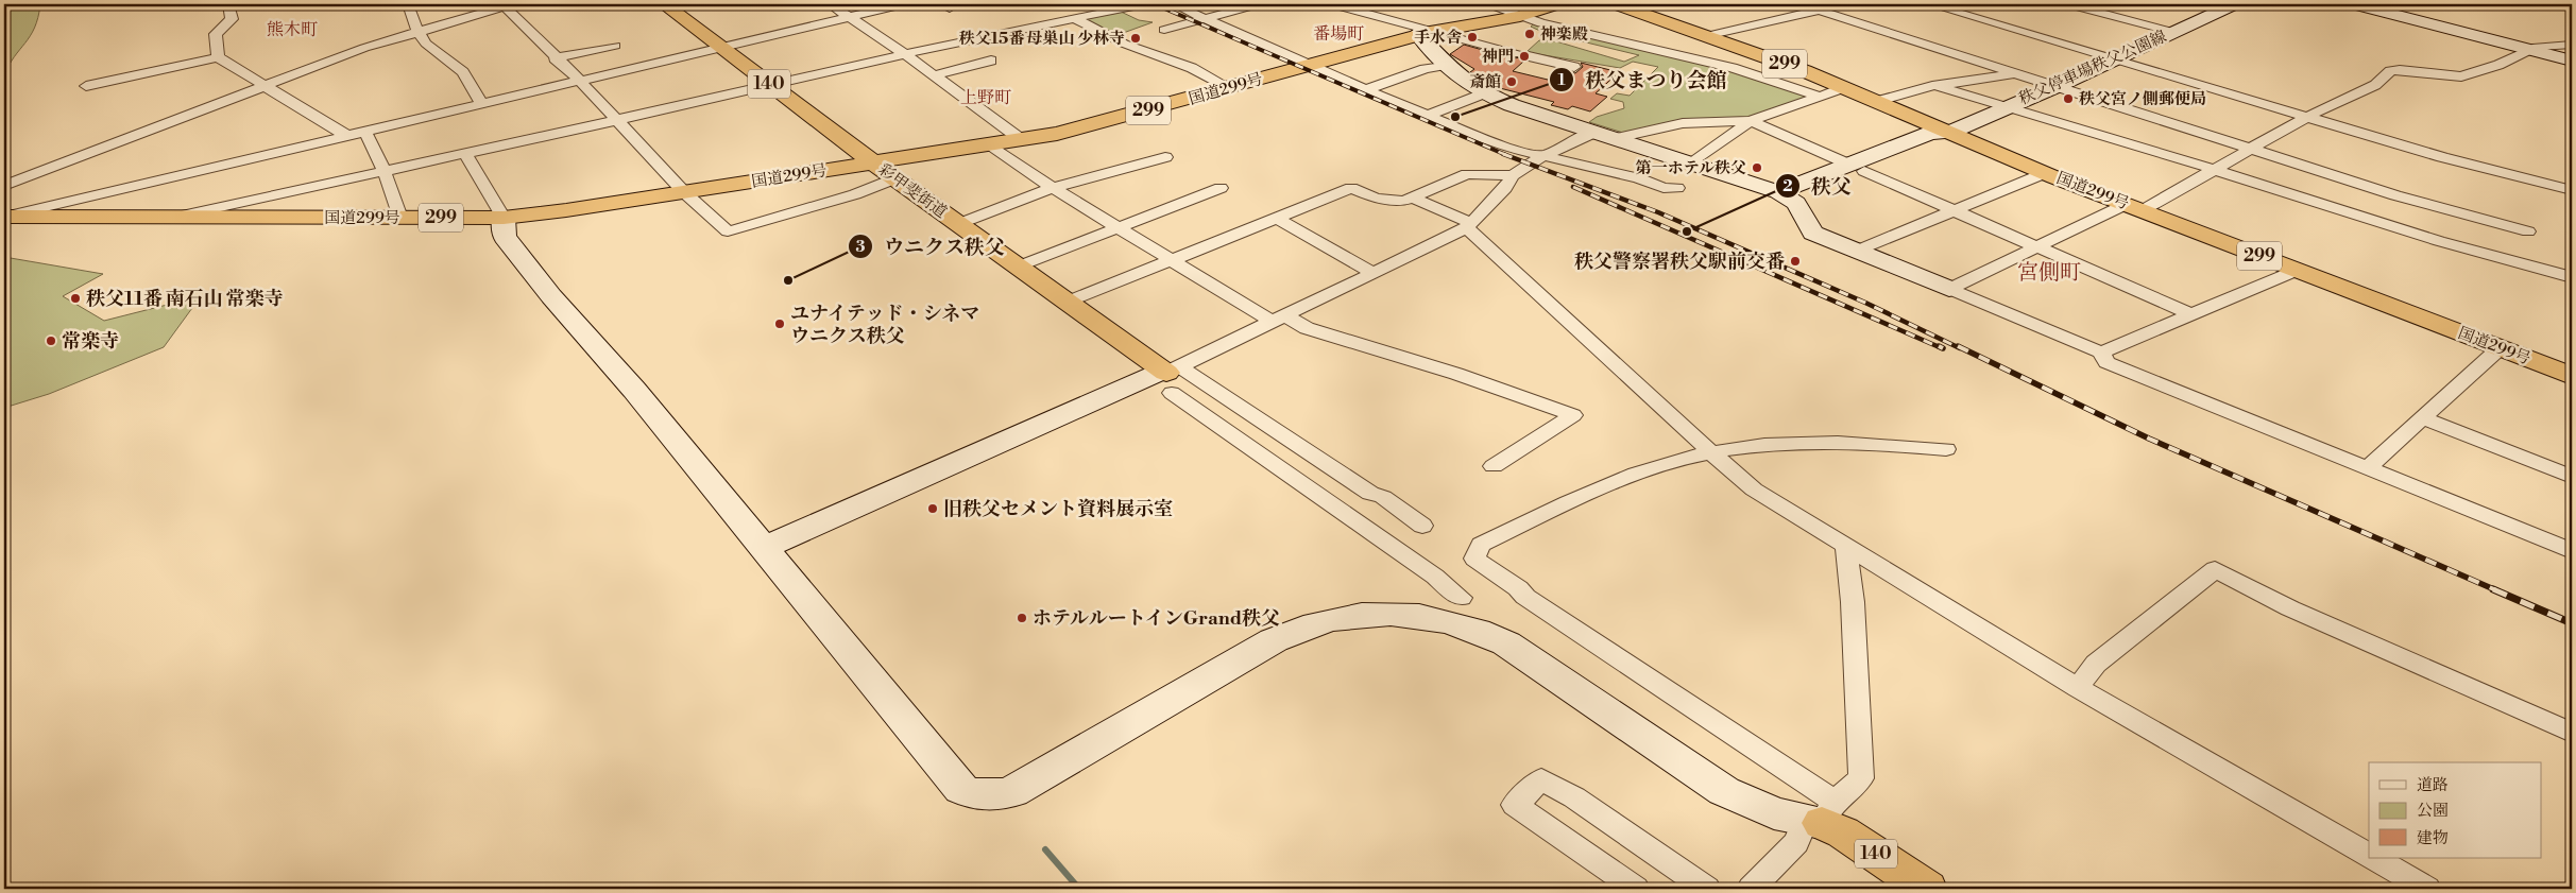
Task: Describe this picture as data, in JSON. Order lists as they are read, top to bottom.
{
  "streets": {
    "highway": [
      "299",
      "140",
      "国道299号",
      "彩甲斐街道"
    ],
    "street": ["秩父停車場秩父公園線"]
  },
  "crossings": [
    ["秩父停車場秩父公園線", "国道299号"],
    ["国道299号", "彩甲斐街道"]
  ],
  "districts": [
    "熊木町",
    "番場町",
    "上野町",
    "宮側町"
  ],
  "places": [
    "神楽殿",
    "手水舎",
    "秩父15番 母巣山 少林寺",
    "神門",
    "斎館",
    "秩父宮ノ側郵便局",
    "秩父まつり会館",
    "第一ホテル秩父",
    "秩父",
    "秩父警察署秩父駅前交番",
    "ウニクス秩父",
    "秩父11番 南石山 常楽寺",
    "ユナイテッド・シネマ ウニクス秩父",
    "常楽寺",
    "旧秩父セメント資料展示室",
    "ホテルルートインGrand秩父"
  ],
  "legend": ["道路", "公園", "建物"]
}
